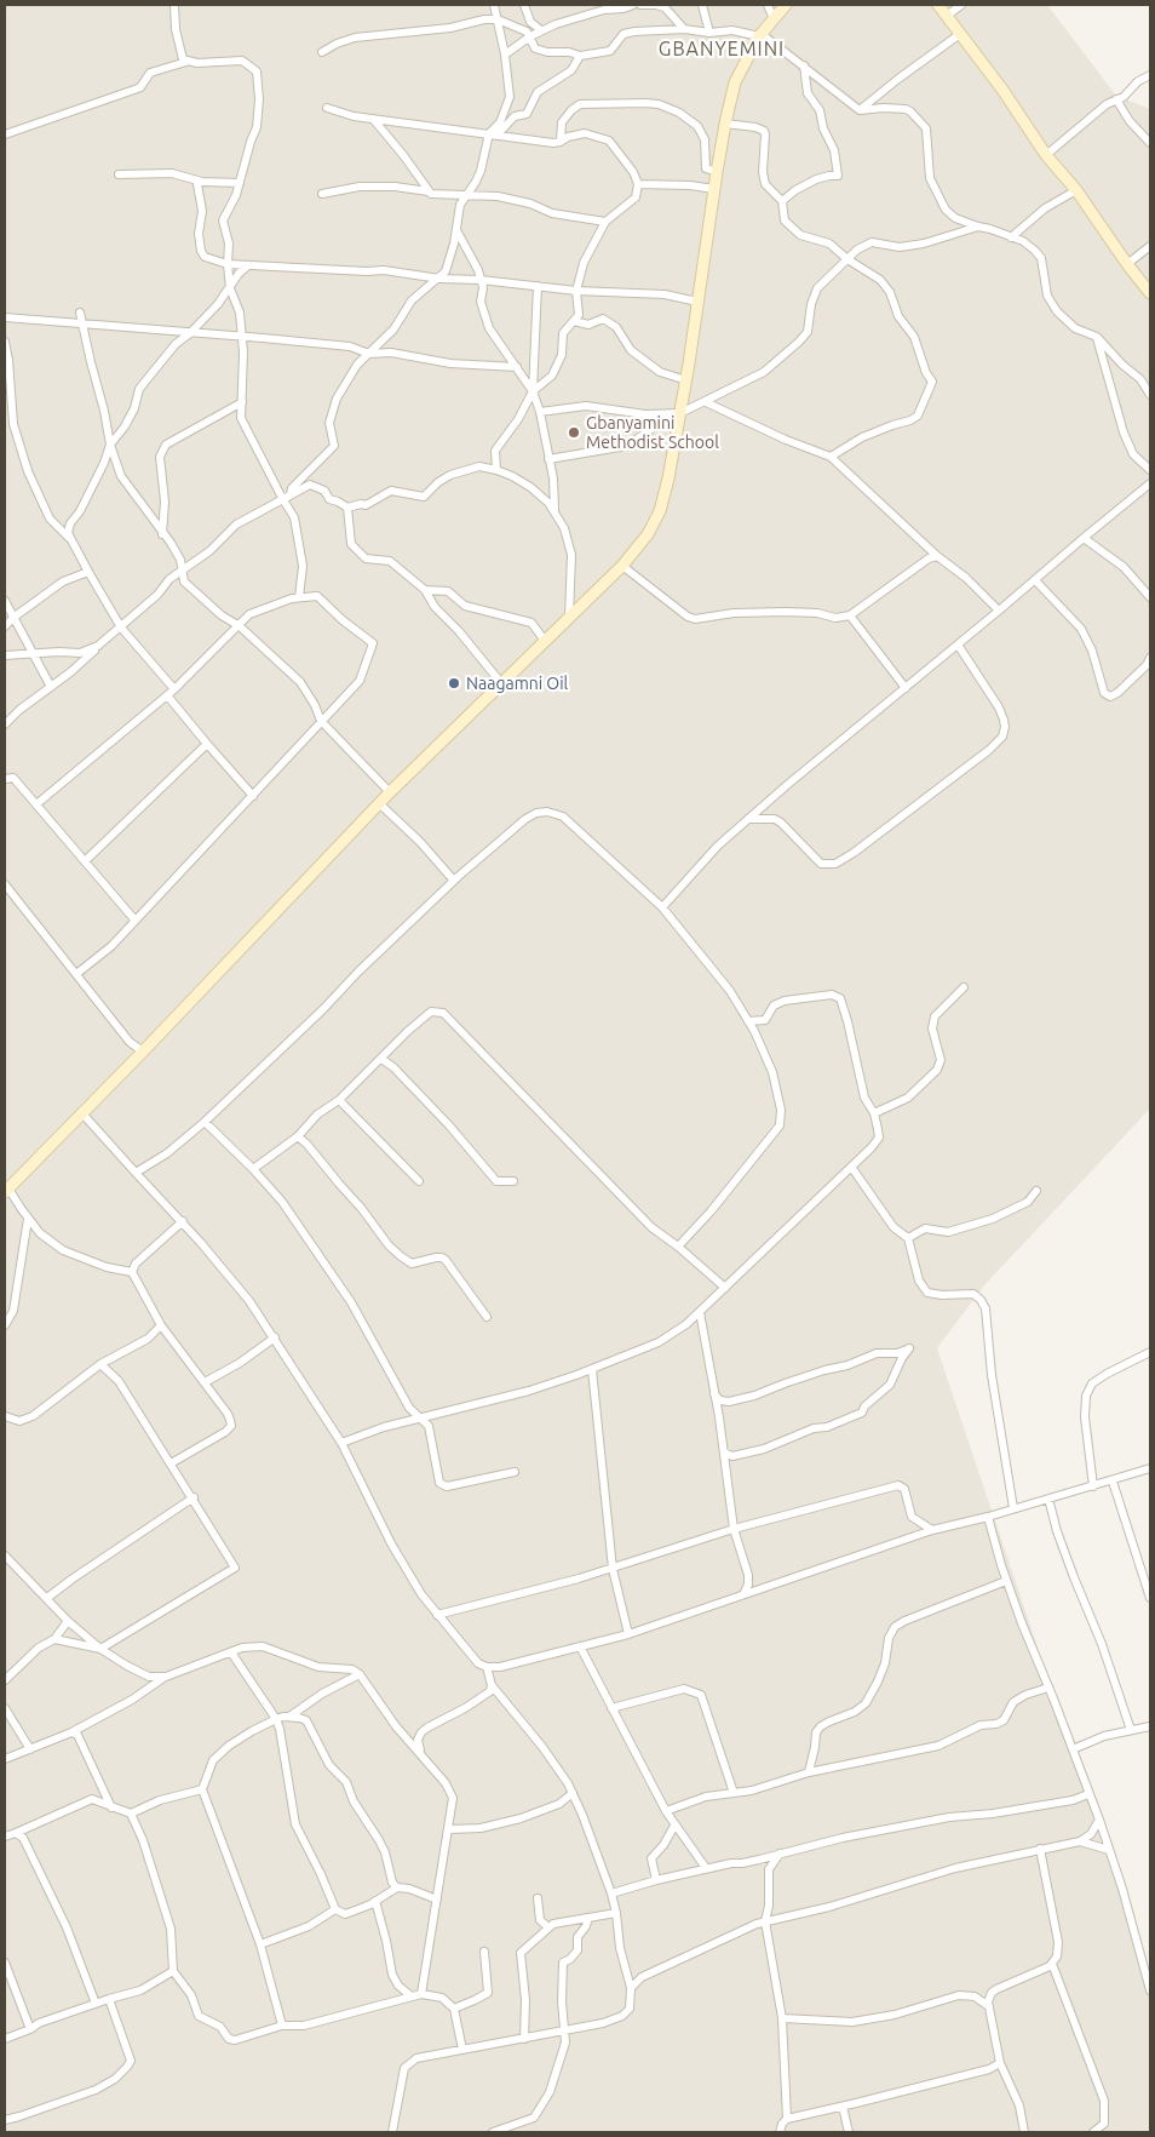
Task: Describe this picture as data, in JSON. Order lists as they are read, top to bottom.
{
  "districts": ["GBANYEMINI"],
  "places": ["Gbanyamini Methodist School", "Naagamni Oil"]
}
